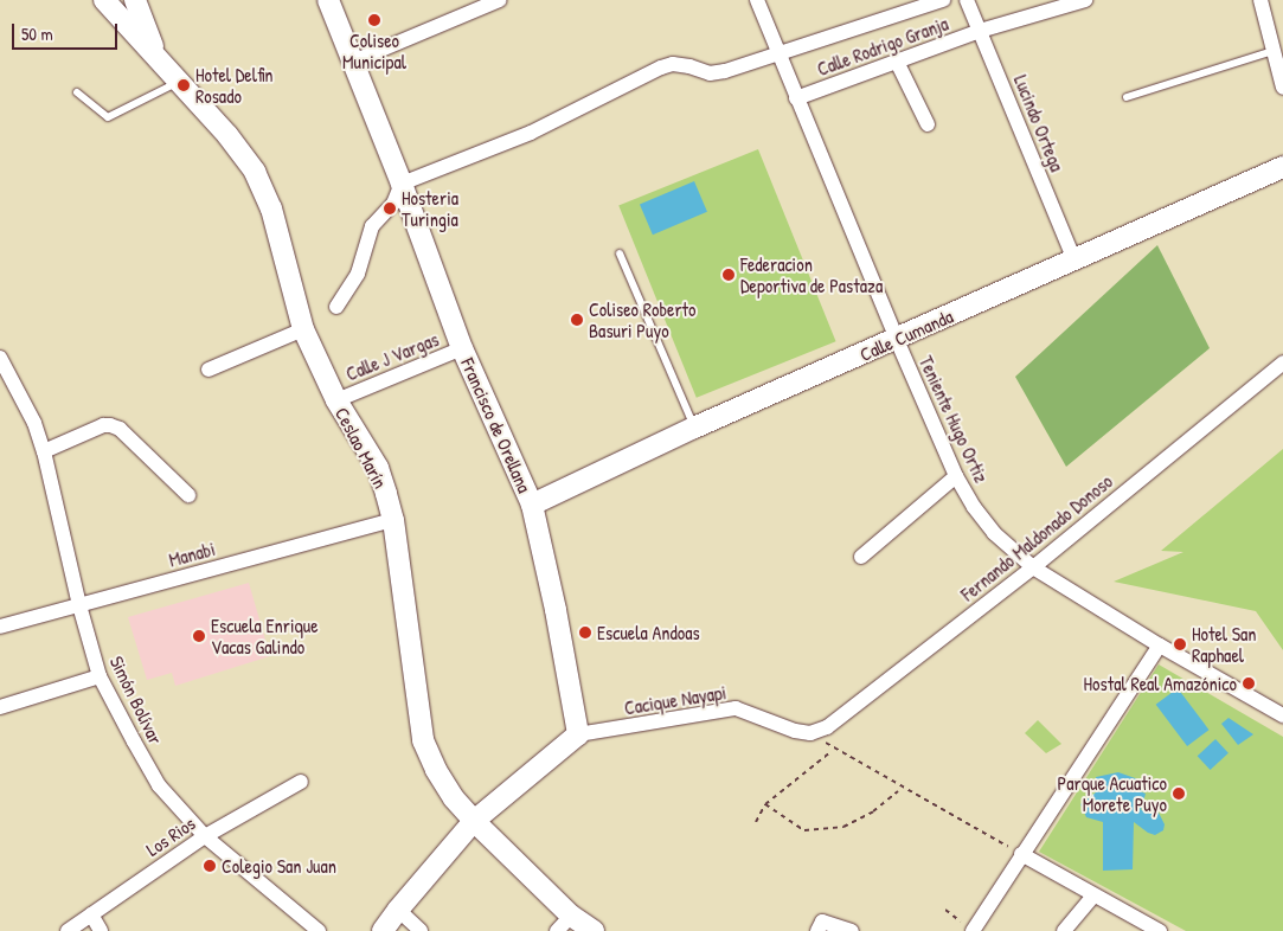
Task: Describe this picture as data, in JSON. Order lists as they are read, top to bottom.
{
  "streets": {
    "street": [
      "Calle Rodrigo Granja",
      "Lucindo Ortega",
      "Calle Cumanda",
      "Calle J Vargas",
      "Teniente Hugo Ortiz",
      "Francisco de Orellana",
      "Ceslao Marín",
      "Fernando Maldonado Donoso",
      "Manabi",
      "Simón Bolívar",
      "Cacique Nayapi",
      "Los Rios"
    ]
  },
  "crossings": [
    ["Calle Rodrigo Granja", "Lucindo Ortega"],
    ["Calle Rodrigo Granja", "Teniente Hugo Ortiz"],
    ["Lucindo Ortega", "Calle Cumanda"],
    ["Calle Cumanda", "Teniente Hugo Ortiz"],
    ["Calle Cumanda", "Francisco de Orellana"],
    ["Calle J Vargas", "Francisco de Orellana"],
    ["Calle J Vargas", "Ceslao Marín"],
    ["Teniente Hugo Ortiz", "Fernando Maldonado Donoso"],
    ["Francisco de Orellana", "Cacique Nayapi"],
    ["Ceslao Marín", "Manabi"],
    ["Fernando Maldonado Donoso", "Cacique Nayapi"],
    ["Manabi", "Simón Bolívar"],
    ["Simón Bolívar", "Los Rios"]
  ],
  "places": [
    "Coliseo Municipal",
    "Hotel Delfin Rosado",
    "Hosteria Turingia",
    "Federacion Deportiva de Pastaza",
    "Coliseo Roberto Basuri Puyo",
    "Escuela Andoas",
    "Escuela Enrique Vacas Galindo",
    "Hotel San Raphael",
    "Hostal Real Amazónico",
    "Parque Acuatico Morete Puyo",
    "Colegio San Juan"
  ],
  "scale_bar": "50 m"
}
